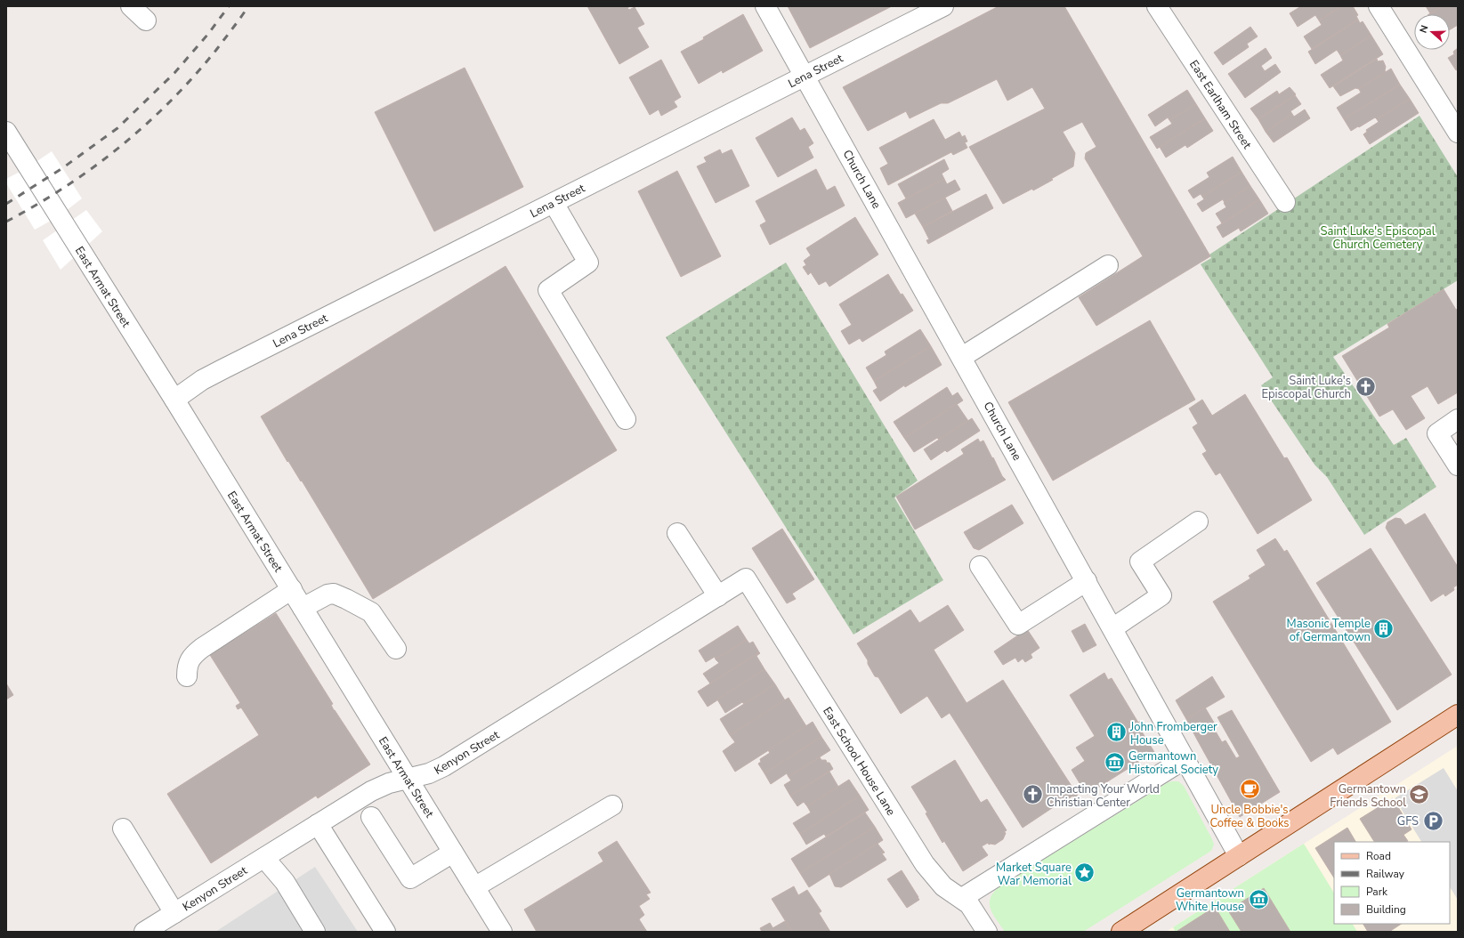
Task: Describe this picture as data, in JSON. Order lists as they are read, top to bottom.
{
  "streets": {
    "street": [
      "Lena Street",
      "East Earlham Street",
      "Church Lane",
      "East Armat Street",
      "Kenyon Street",
      "East School House Lane"
    ]
  },
  "crossings": [
    ["Lena Street", "Church Lane"],
    ["Lena Street", "East Armat Street"],
    ["East Armat Street", "Kenyon Street"],
    ["Kenyon Street", "East School House Lane"]
  ],
  "parks": ["Saint Luke's Episcopal Church Cemetery"],
  "places": {
    "church": ["Saint Luke's Episcopal Church", "Impacting Your World Christian Center"],
    "building": ["Masonic Temple of Germantown", "John Fromberger House"],
    "museum": ["Germantown Historical Society", "Germantown White House"],
    "cafe": ["Uncle Bobbie's Coffee & Books"],
    "school or university": ["Germantown Friends School"],
    "parking": ["GFS"],
    "place": ["Market Square War Memorial"]
  },
  "legend": [
    "Road",
    "Railway",
    "Park",
    "Building"
  ],
  "north": "left"
}
